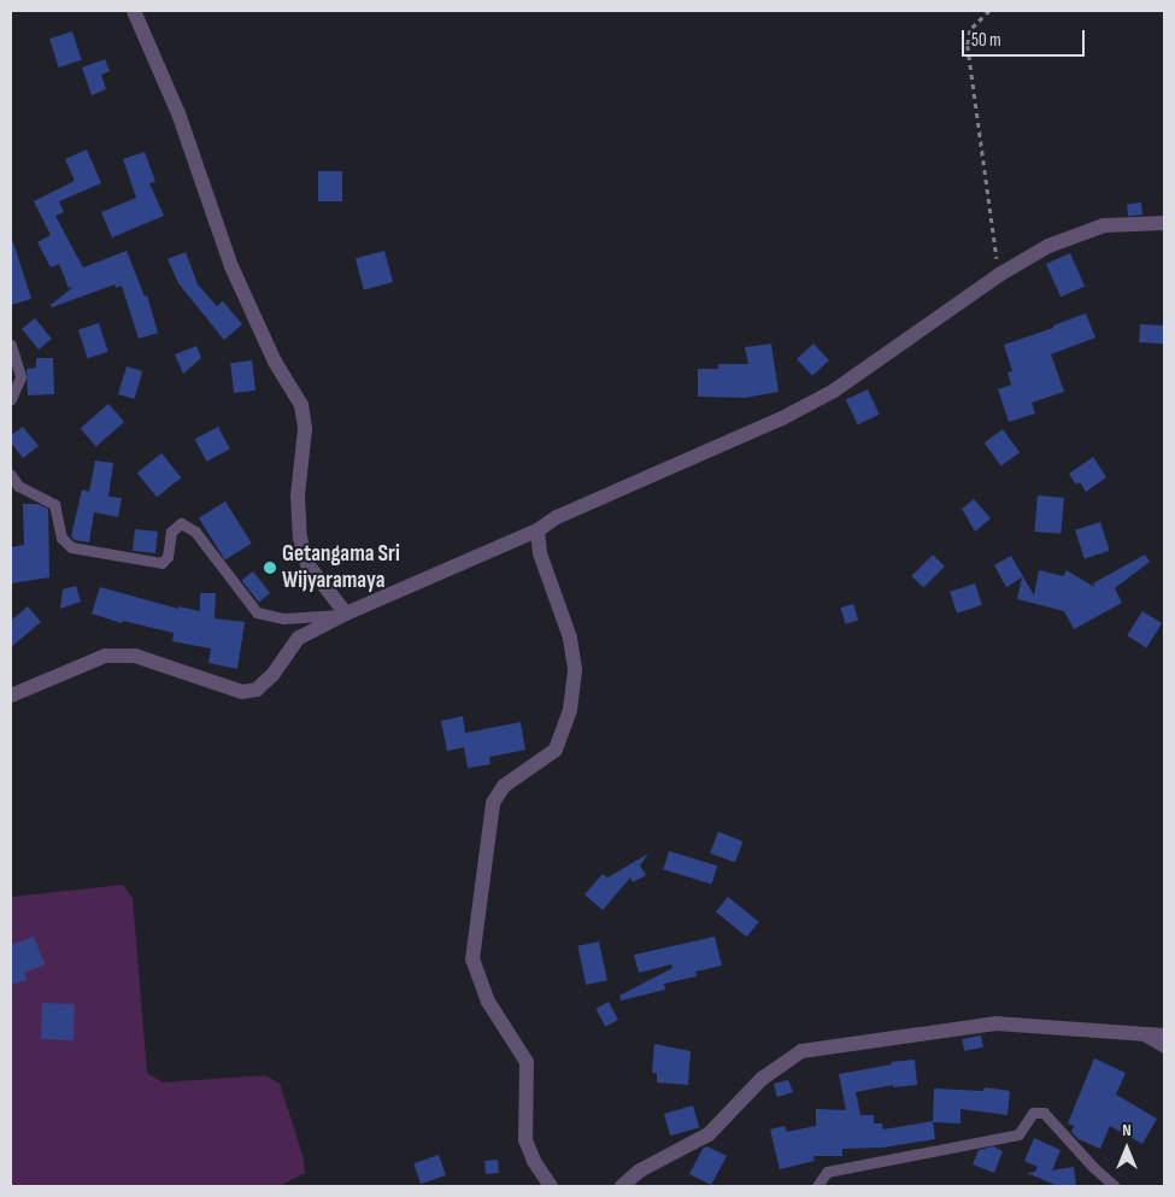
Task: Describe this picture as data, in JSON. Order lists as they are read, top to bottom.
{
  "places": ["Getangama Sri Wijyaramaya"],
  "scale_bar": "50 m",
  "north": "top"
}
